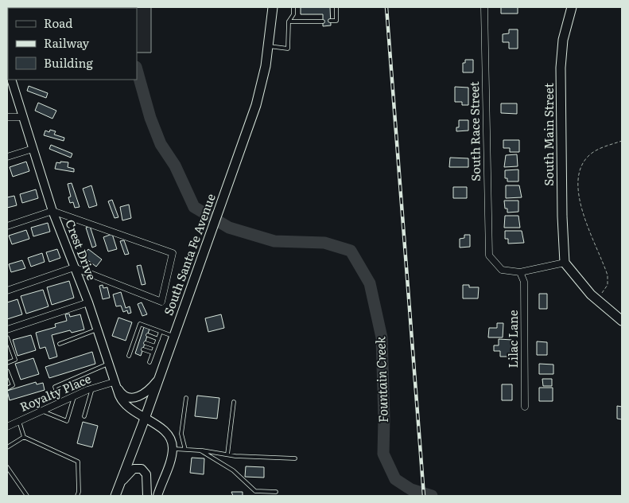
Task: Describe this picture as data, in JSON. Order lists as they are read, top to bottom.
{
  "streets": {
    "main road": ["South Main Street", "South Santa Fe Avenue"],
    "street": [
      "South Race Street",
      "Crest Drive",
      "Lilac Lane",
      "Royalty Place"
    ]
  },
  "crossings": [
    ["South Race Street", "Lilac Lane"],
    ["Crest Drive", "South Santa Fe Avenue"],
    ["Crest Drive", "Royalty Place"]
  ],
  "water": ["Fountain Creek"],
  "legend": ["Road", "Railway", "Building"]
}
